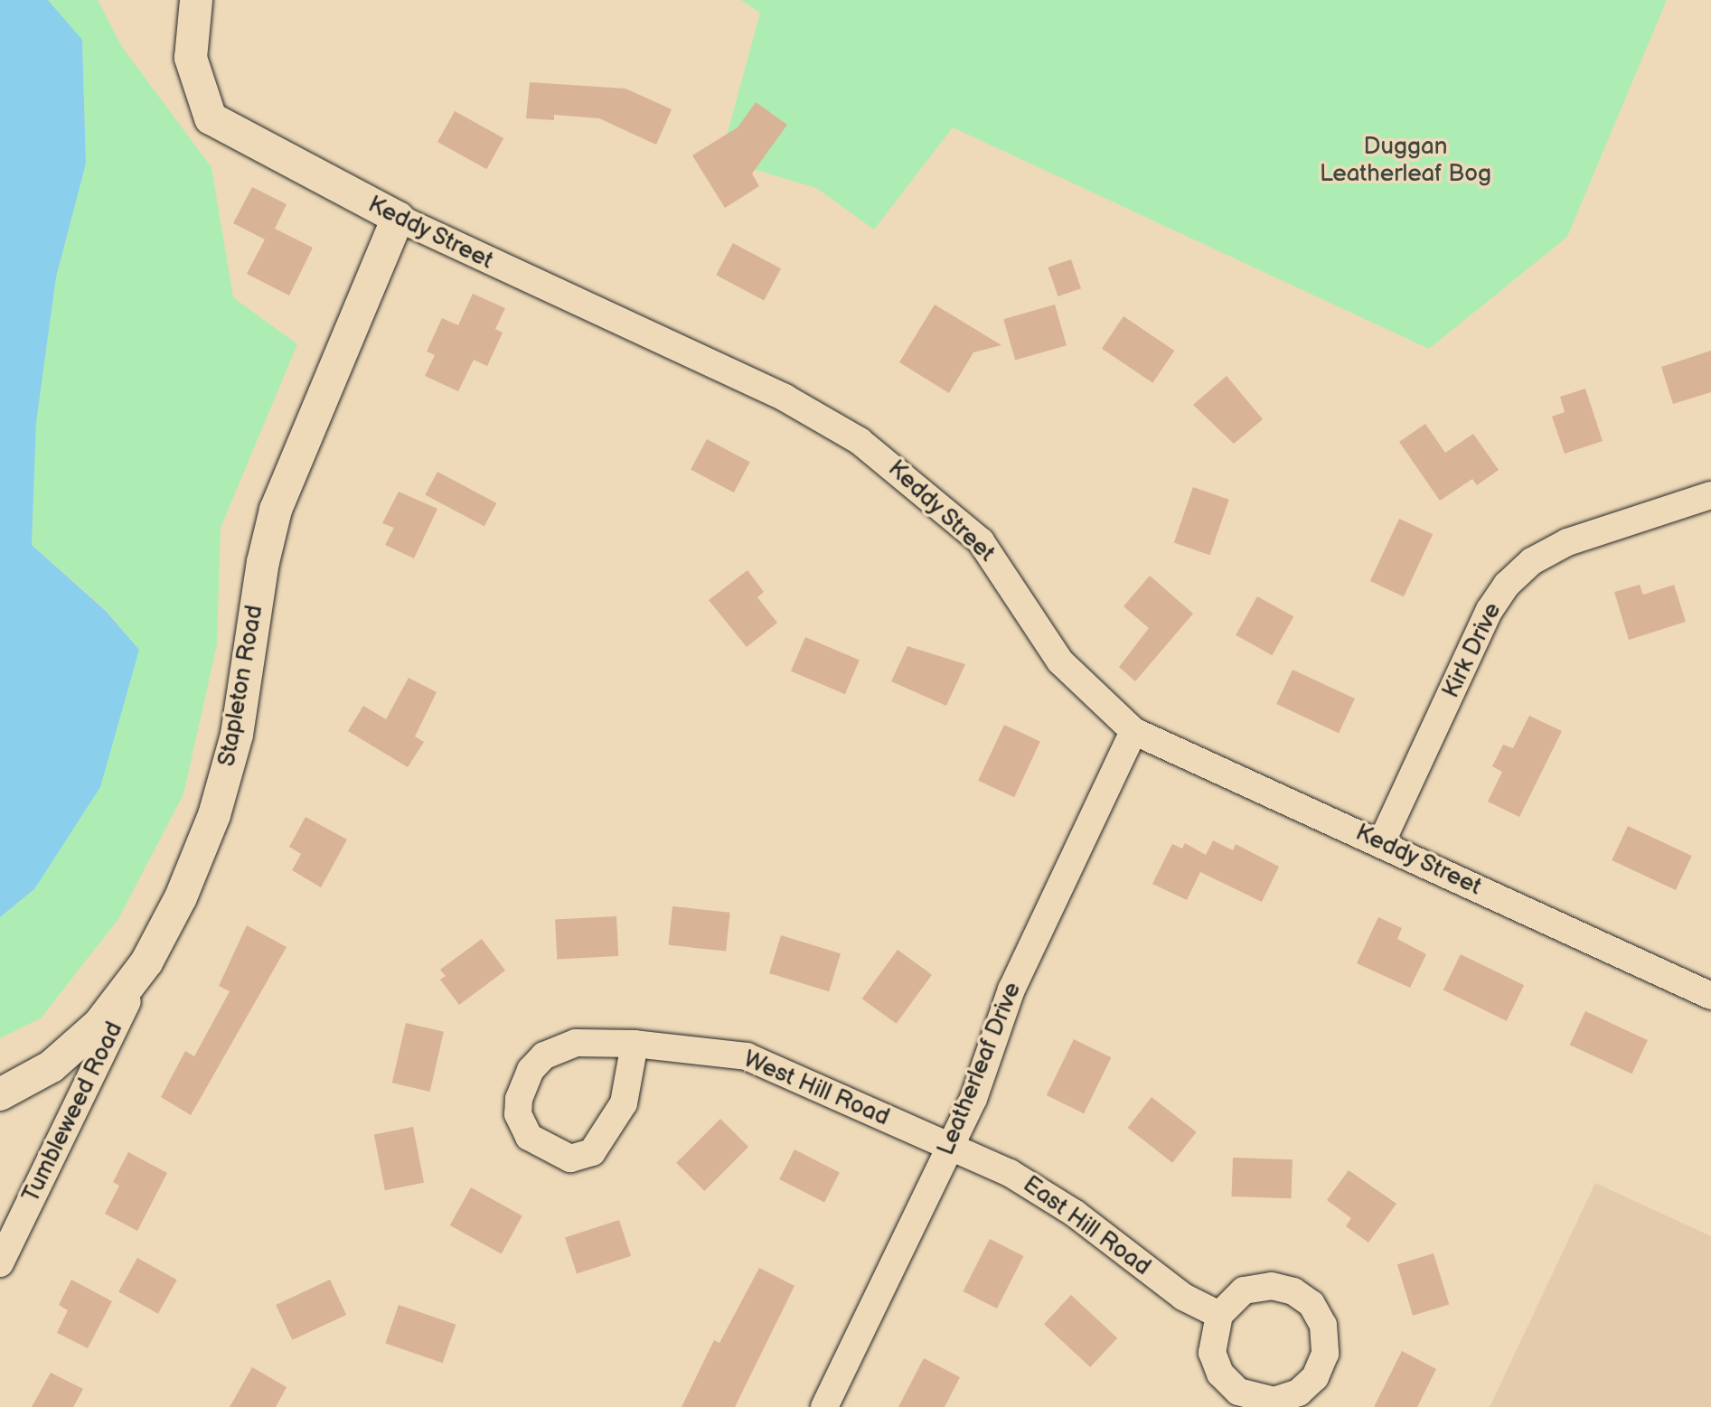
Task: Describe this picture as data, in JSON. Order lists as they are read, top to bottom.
{
  "streets": {
    "street": [
      "Keddy Street",
      "Kirk Drive",
      "Stapleton Road",
      "Leatherleaf Drive",
      "West Hill Road",
      "Tumbleweed Road",
      "East Hill Road"
    ]
  },
  "crossings": [
    ["Keddy Street", "Kirk Drive"],
    ["Keddy Street", "Stapleton Road"],
    ["Keddy Street", "Leatherleaf Drive"],
    ["Stapleton Road", "Tumbleweed Road"],
    ["Leatherleaf Drive", "West Hill Road"],
    ["Leatherleaf Drive", "East Hill Road"],
    ["West Hill Road", "East Hill Road"]
  ],
  "parks": ["Duggan Leatherleaf Bog"]
}
